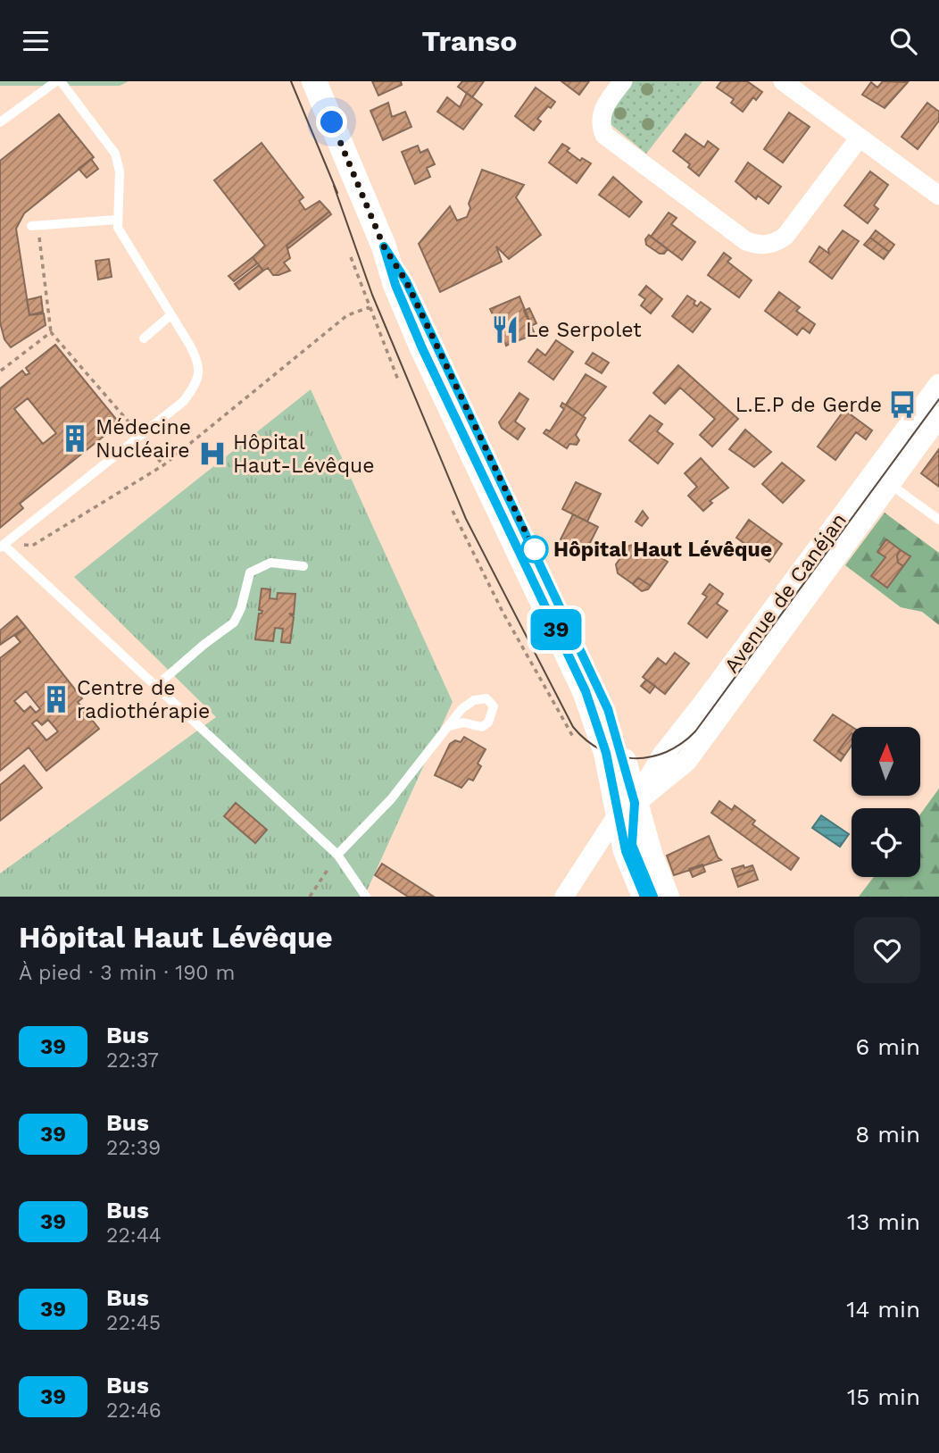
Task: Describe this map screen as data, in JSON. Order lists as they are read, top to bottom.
{
  "streets": {
    "street": ["Avenue de Canéjan"]
  },
  "places": {
    "restaurant": ["Le Serpolet"],
    "bus stop": ["L.E.P de Gerde"],
    "building": ["Médecine Nucléaire", "Centre de radiothérapie"],
    "hospital": ["Hôpital Haut-Lévêque"],
    "other": ["Hôpital Haut Lévêque"]
  },
  "lines": ["bus line 39"],
  "north": "top",
  "page": {
    "header": "Transo",
    "on_map": "39",
    "heading": ["Hôpital Haut Lévêque", "À pied · 3 min · 190 m"],
    "list": [
      {
        "mark": "39",
        "name": "Bus",
        "note": "22:37",
        "value": "6 min"
      },
      {
        "mark": "39",
        "name": "Bus",
        "note": "22:39",
        "value": "8 min"
      },
      {
        "mark": "39",
        "name": "Bus",
        "note": "22:44",
        "value": "13 min"
      },
      {
        "mark": "39",
        "name": "Bus",
        "note": "22:45",
        "value": "14 min"
      },
      {
        "mark": "39",
        "name": "Bus",
        "note": "22:46",
        "value": "15 min"
      }
    ]
  }
}
